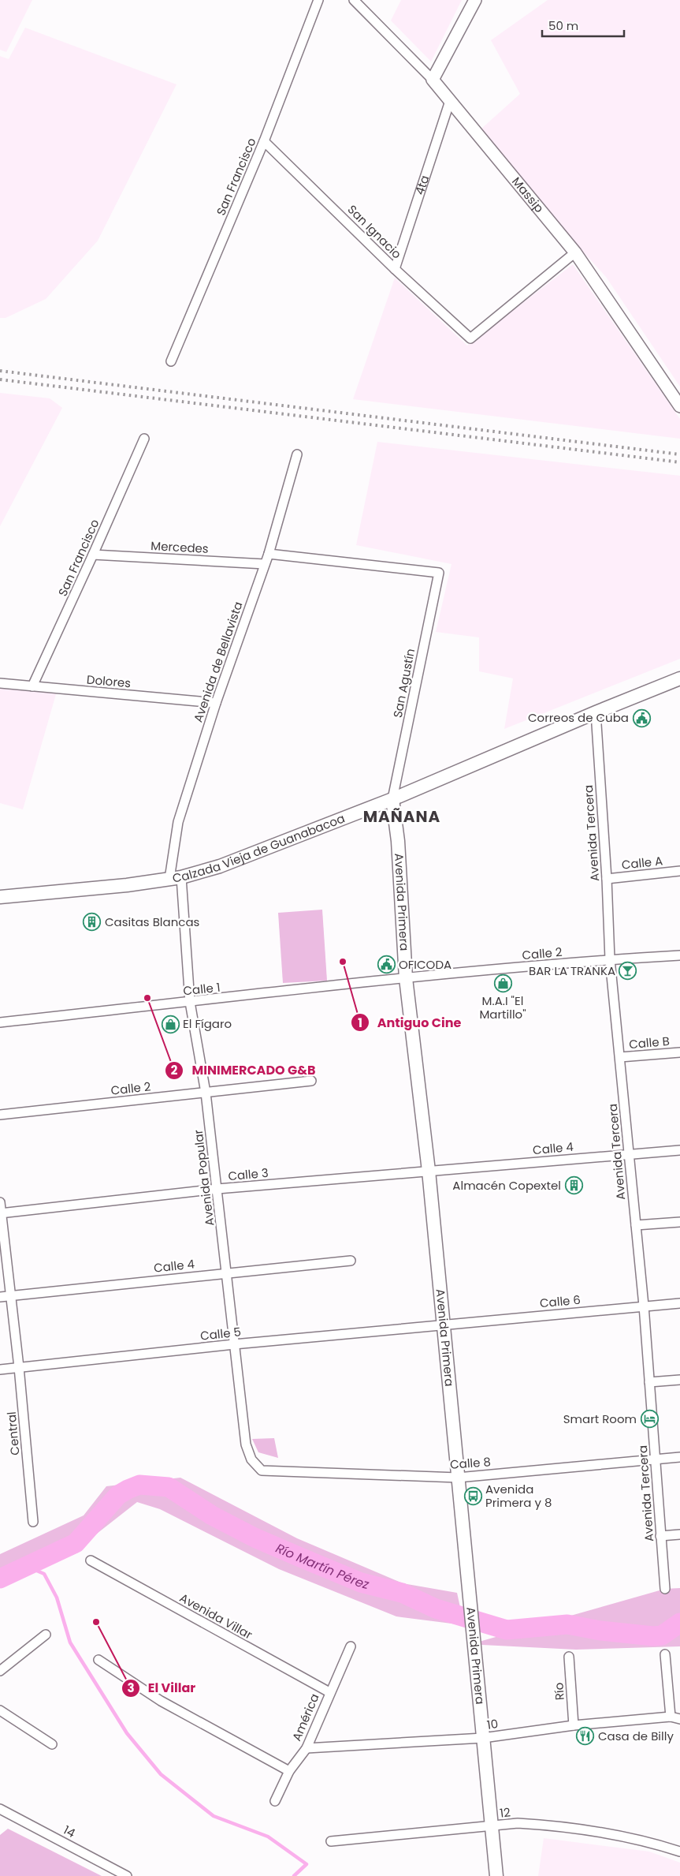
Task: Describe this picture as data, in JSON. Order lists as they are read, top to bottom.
{
  "streets": {
    "main road": ["Calzada Vieja de Guanabacoa", "Avenida Primera"],
    "street": [
      "San Francisco",
      "4ta",
      "Massip",
      "San Ignacio",
      "Mercedes",
      "Avenida de Bellavista",
      "Dolores",
      "San Agustín",
      "Avenida Tercera",
      "Calle A",
      "Calle 2",
      "Calle 1",
      "Calle B",
      "Calle 4",
      "Calle 3",
      "Avenida Popular",
      "Calle 6",
      "Calle 5",
      "Central",
      "Calle 8",
      "Avenida Villar",
      "Río",
      "América",
      "10",
      "12",
      "14"
    ]
  },
  "crossings": [
    ["San Francisco", "San Ignacio"],
    ["San Francisco", "Mercedes"],
    ["San Francisco", "Dolores"],
    ["4ta", "Massip"],
    ["4ta", "San Ignacio"],
    ["Massip", "San Ignacio"],
    ["Mercedes", "Avenida de Bellavista"],
    ["Avenida de Bellavista", "Dolores"],
    ["Avenida de Bellavista", "San Agustín"],
    ["Avenida de Bellavista", "Calzada Vieja de Guanabacoa"],
    ["Avenida de Bellavista", "Avenida Popular"],
    ["San Agustín", "Calzada Vieja de Guanabacoa"],
    ["San Agustín", "Avenida Primera"],
    ["Avenida Tercera", "Calzada Vieja de Guanabacoa"],
    ["Avenida Tercera", "Calle A"],
    ["Avenida Tercera", "Calle 2"],
    ["Avenida Tercera", "Calle B"],
    ["Avenida Tercera", "Calle 4"],
    ["Avenida Tercera", "Calle 6"],
    ["Avenida Tercera", "Calle 8"],
    ["Calzada Vieja de Guanabacoa", "Avenida Primera"],
    ["Calzada Vieja de Guanabacoa", "Avenida Popular"],
    ["Avenida Primera", "Calle 2"],
    ["Avenida Primera", "Calle 1"],
    ["Avenida Primera", "Calle 4"],
    ["Avenida Primera", "Calle 3"],
    ["Avenida Primera", "Calle 6"],
    ["Avenida Primera", "Calle 5"],
    ["Avenida Primera", "Calle 8"],
    ["Avenida Primera", "10"],
    ["Avenida Primera", "12"],
    ["Calle 2", "Calle 1"],
    ["Calle 2", "Avenida Popular"],
    ["Calle 1", "Avenida Popular"],
    ["Calle 4", "Calle 3"],
    ["Calle 4", "Avenida Popular"],
    ["Calle 4", "Central"],
    ["Calle 3", "Avenida Popular"],
    ["Calle 3", "Central"],
    ["Avenida Popular", "Calle 5"],
    ["Avenida Popular", "Calle 8"],
    ["Calle 6", "Calle 5"],
    ["Calle 5", "Central"],
    ["Avenida Villar", "América"],
    ["Río", "10"],
    ["América", "10"]
  ],
  "districts": ["MAÑANA"],
  "water": ["Río Martín Pérez"],
  "places": {
    "public building": ["Correos de Cuba", "OFICODA"],
    "building": ["Casitas Blancas", "Almacén Copextel"],
    "other": ["Antiguo Cine", "MINIMERCADO G&B", "El Villar"],
    "bar": ["BAR LA TRANKA"],
    "shop": ["M.A.I \"El Martillo\"", "El Fígaro"],
    "hotel": ["Smart Room"],
    "bus stop": ["Avenida Primera y 8"],
    "restaurant": ["Casa de Billy"]
  },
  "scale_bar": "50 m"
}
